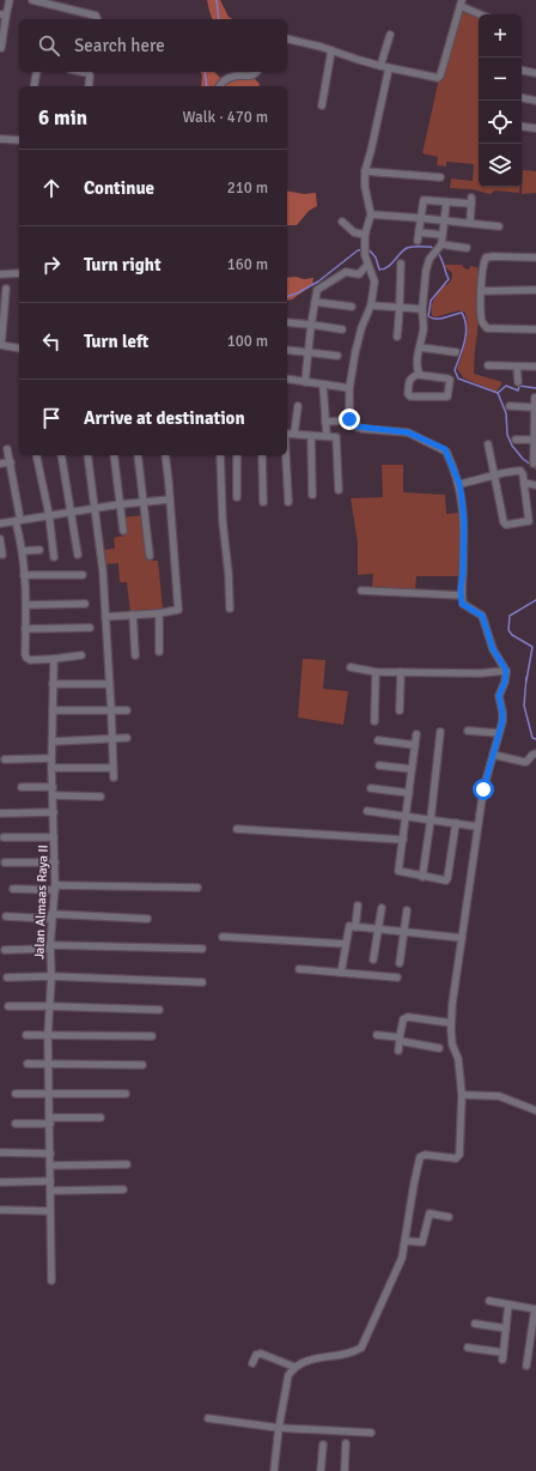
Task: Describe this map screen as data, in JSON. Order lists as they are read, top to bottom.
{
  "streets": {
    "street": ["Jalan Almaas Raya II"]
  },
  "page": {
    "map_buttons": ["+", "−"],
    "search": "Search here",
    "heading": ["6 min", "Walk · 470 m"],
    "list": [
      ["Continue", "210 m"],
      ["Turn right", "160 m"],
      ["Turn left", "100 m"],
      "Arrive at destination"
    ]
  }
}
